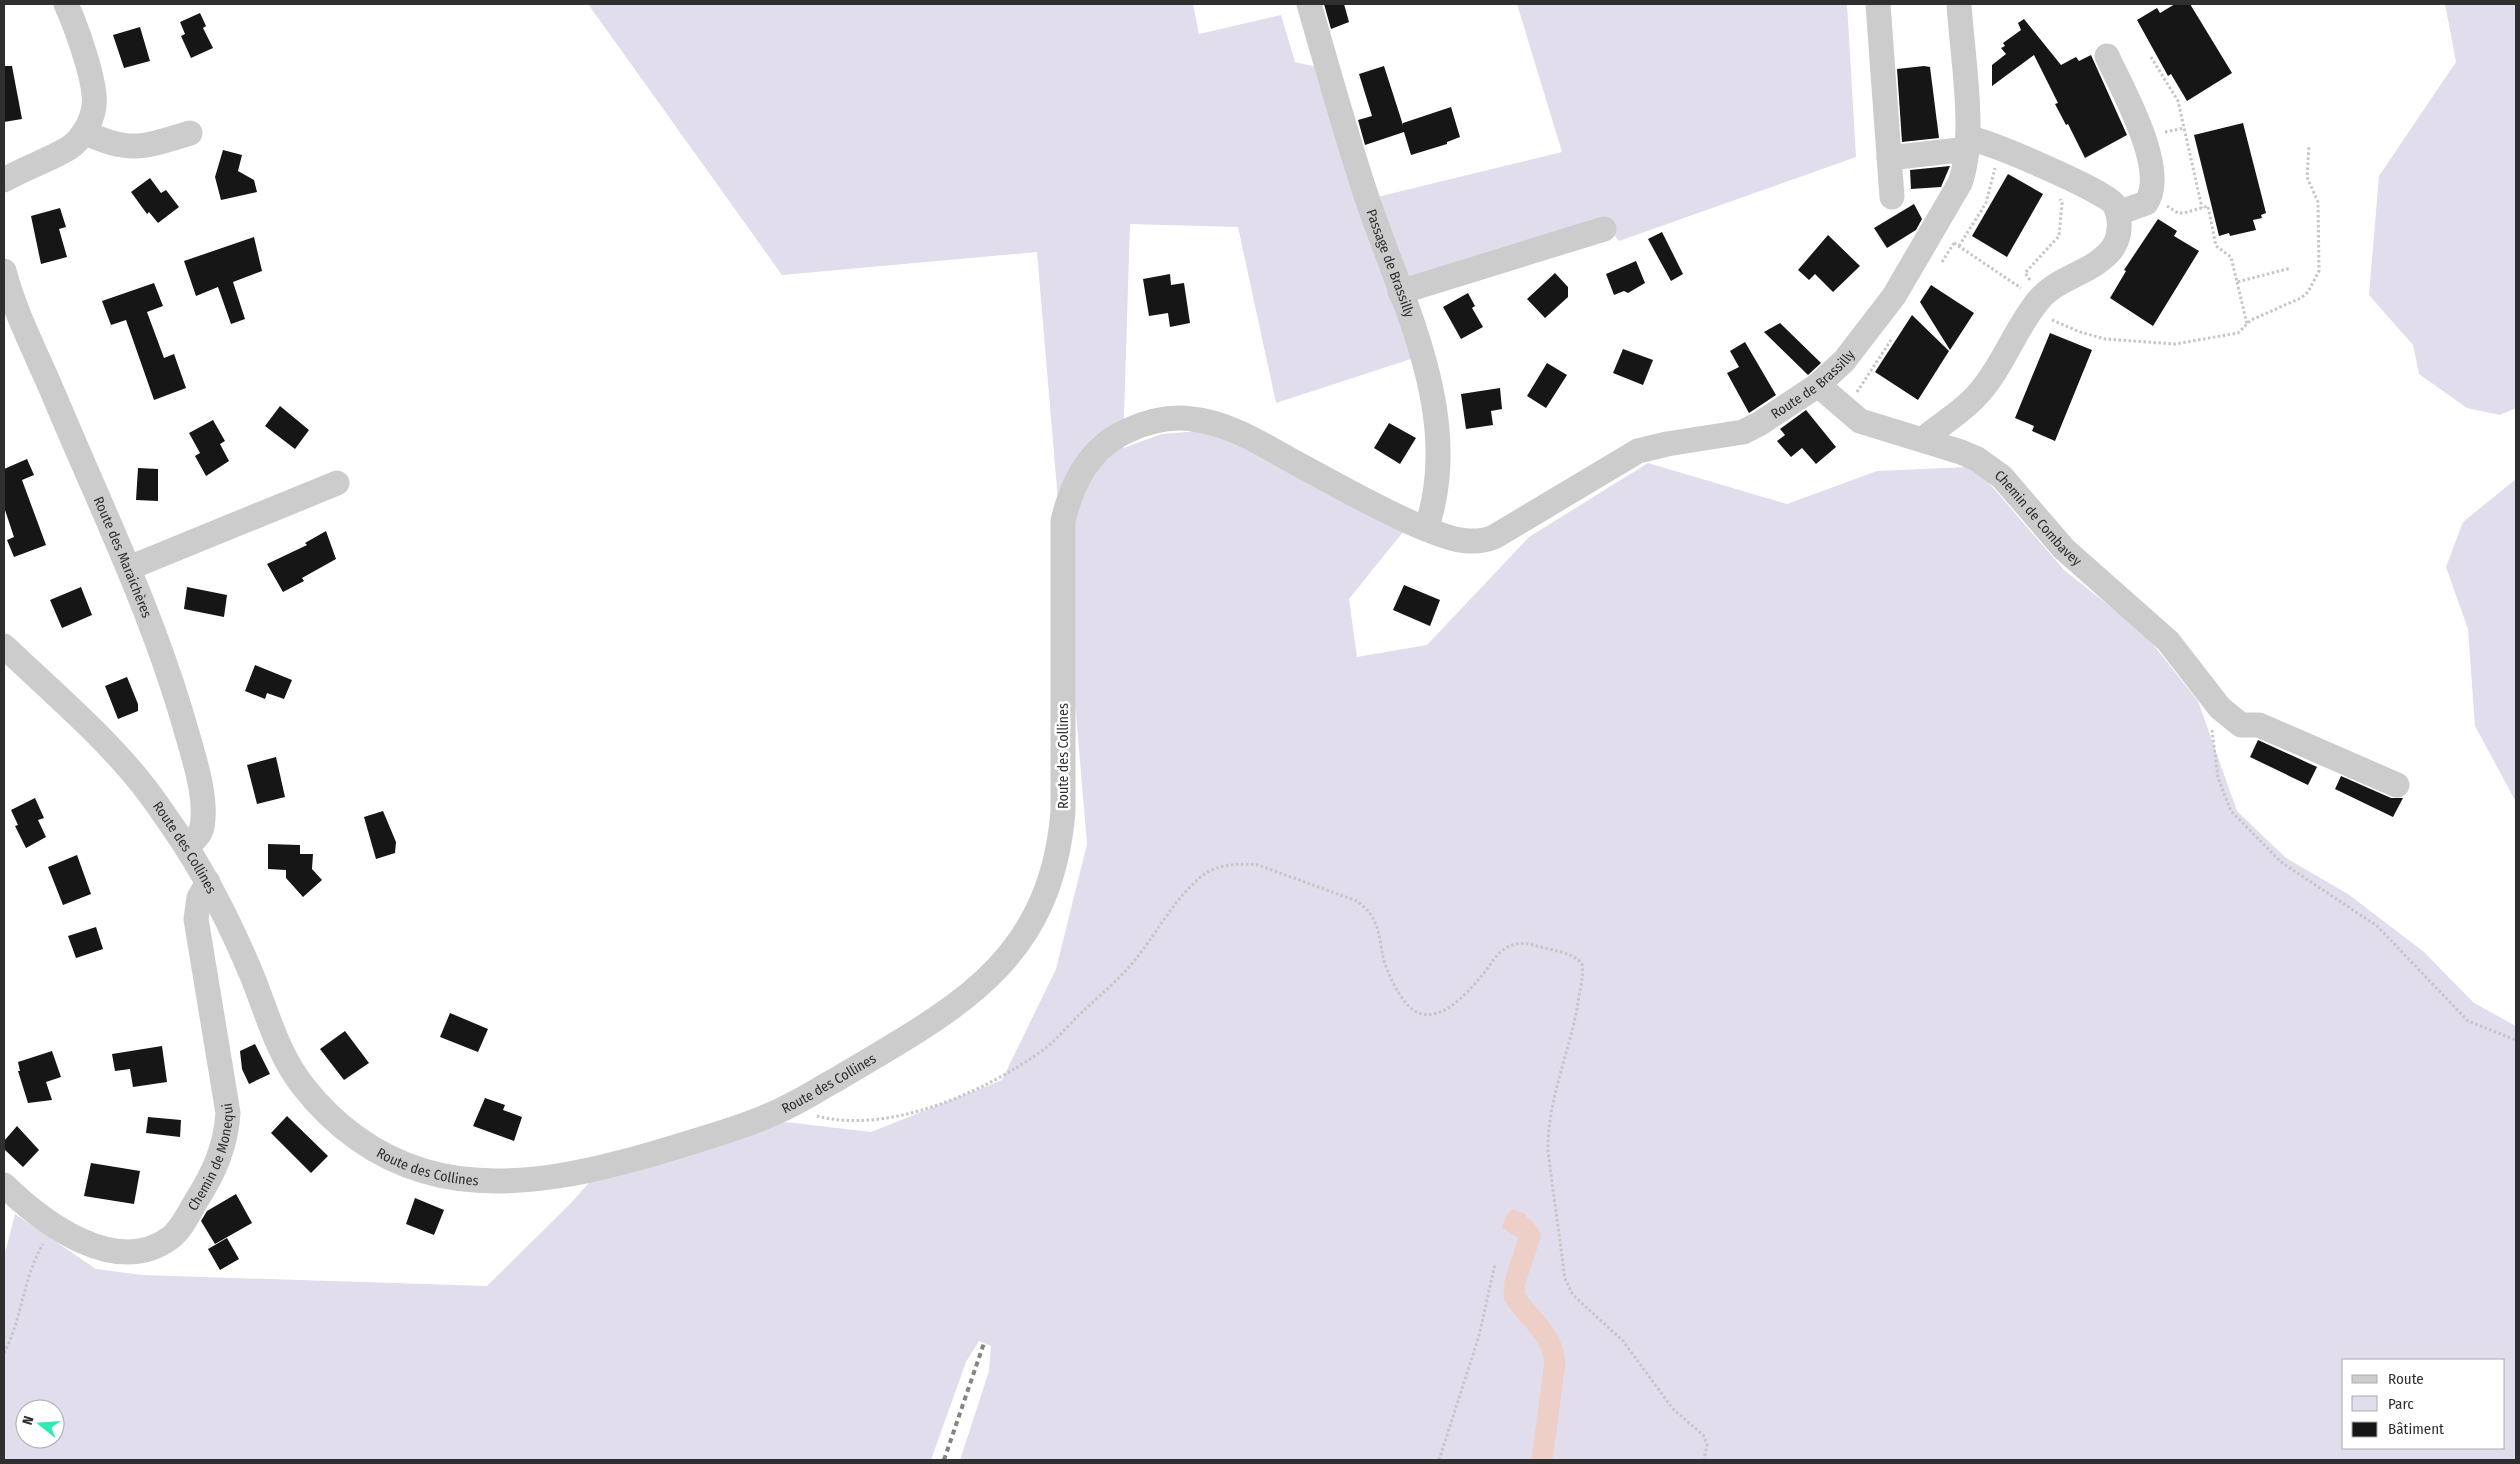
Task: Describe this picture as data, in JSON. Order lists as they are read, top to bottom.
{
  "streets": {
    "street": [
      "Passage de Brassilly",
      "Route de Brassilly",
      "Chemin de Combavey",
      "Route des Maraichères",
      "Route des Collines",
      "Chemin de Monequi"
    ]
  },
  "crossings": [
    ["Passage de Brassilly", "Route de Brassilly"],
    ["Passage de Brassilly", "Route des Collines"],
    ["Route de Brassilly", "Chemin de Combavey"],
    ["Route de Brassilly", "Route des Collines"],
    ["Route des Maraichères", "Route des Collines"],
    ["Route des Collines", "Chemin de Monequi"]
  ],
  "legend": ["Route", "Parc", "Bâtiment"],
  "north": "left"
}
